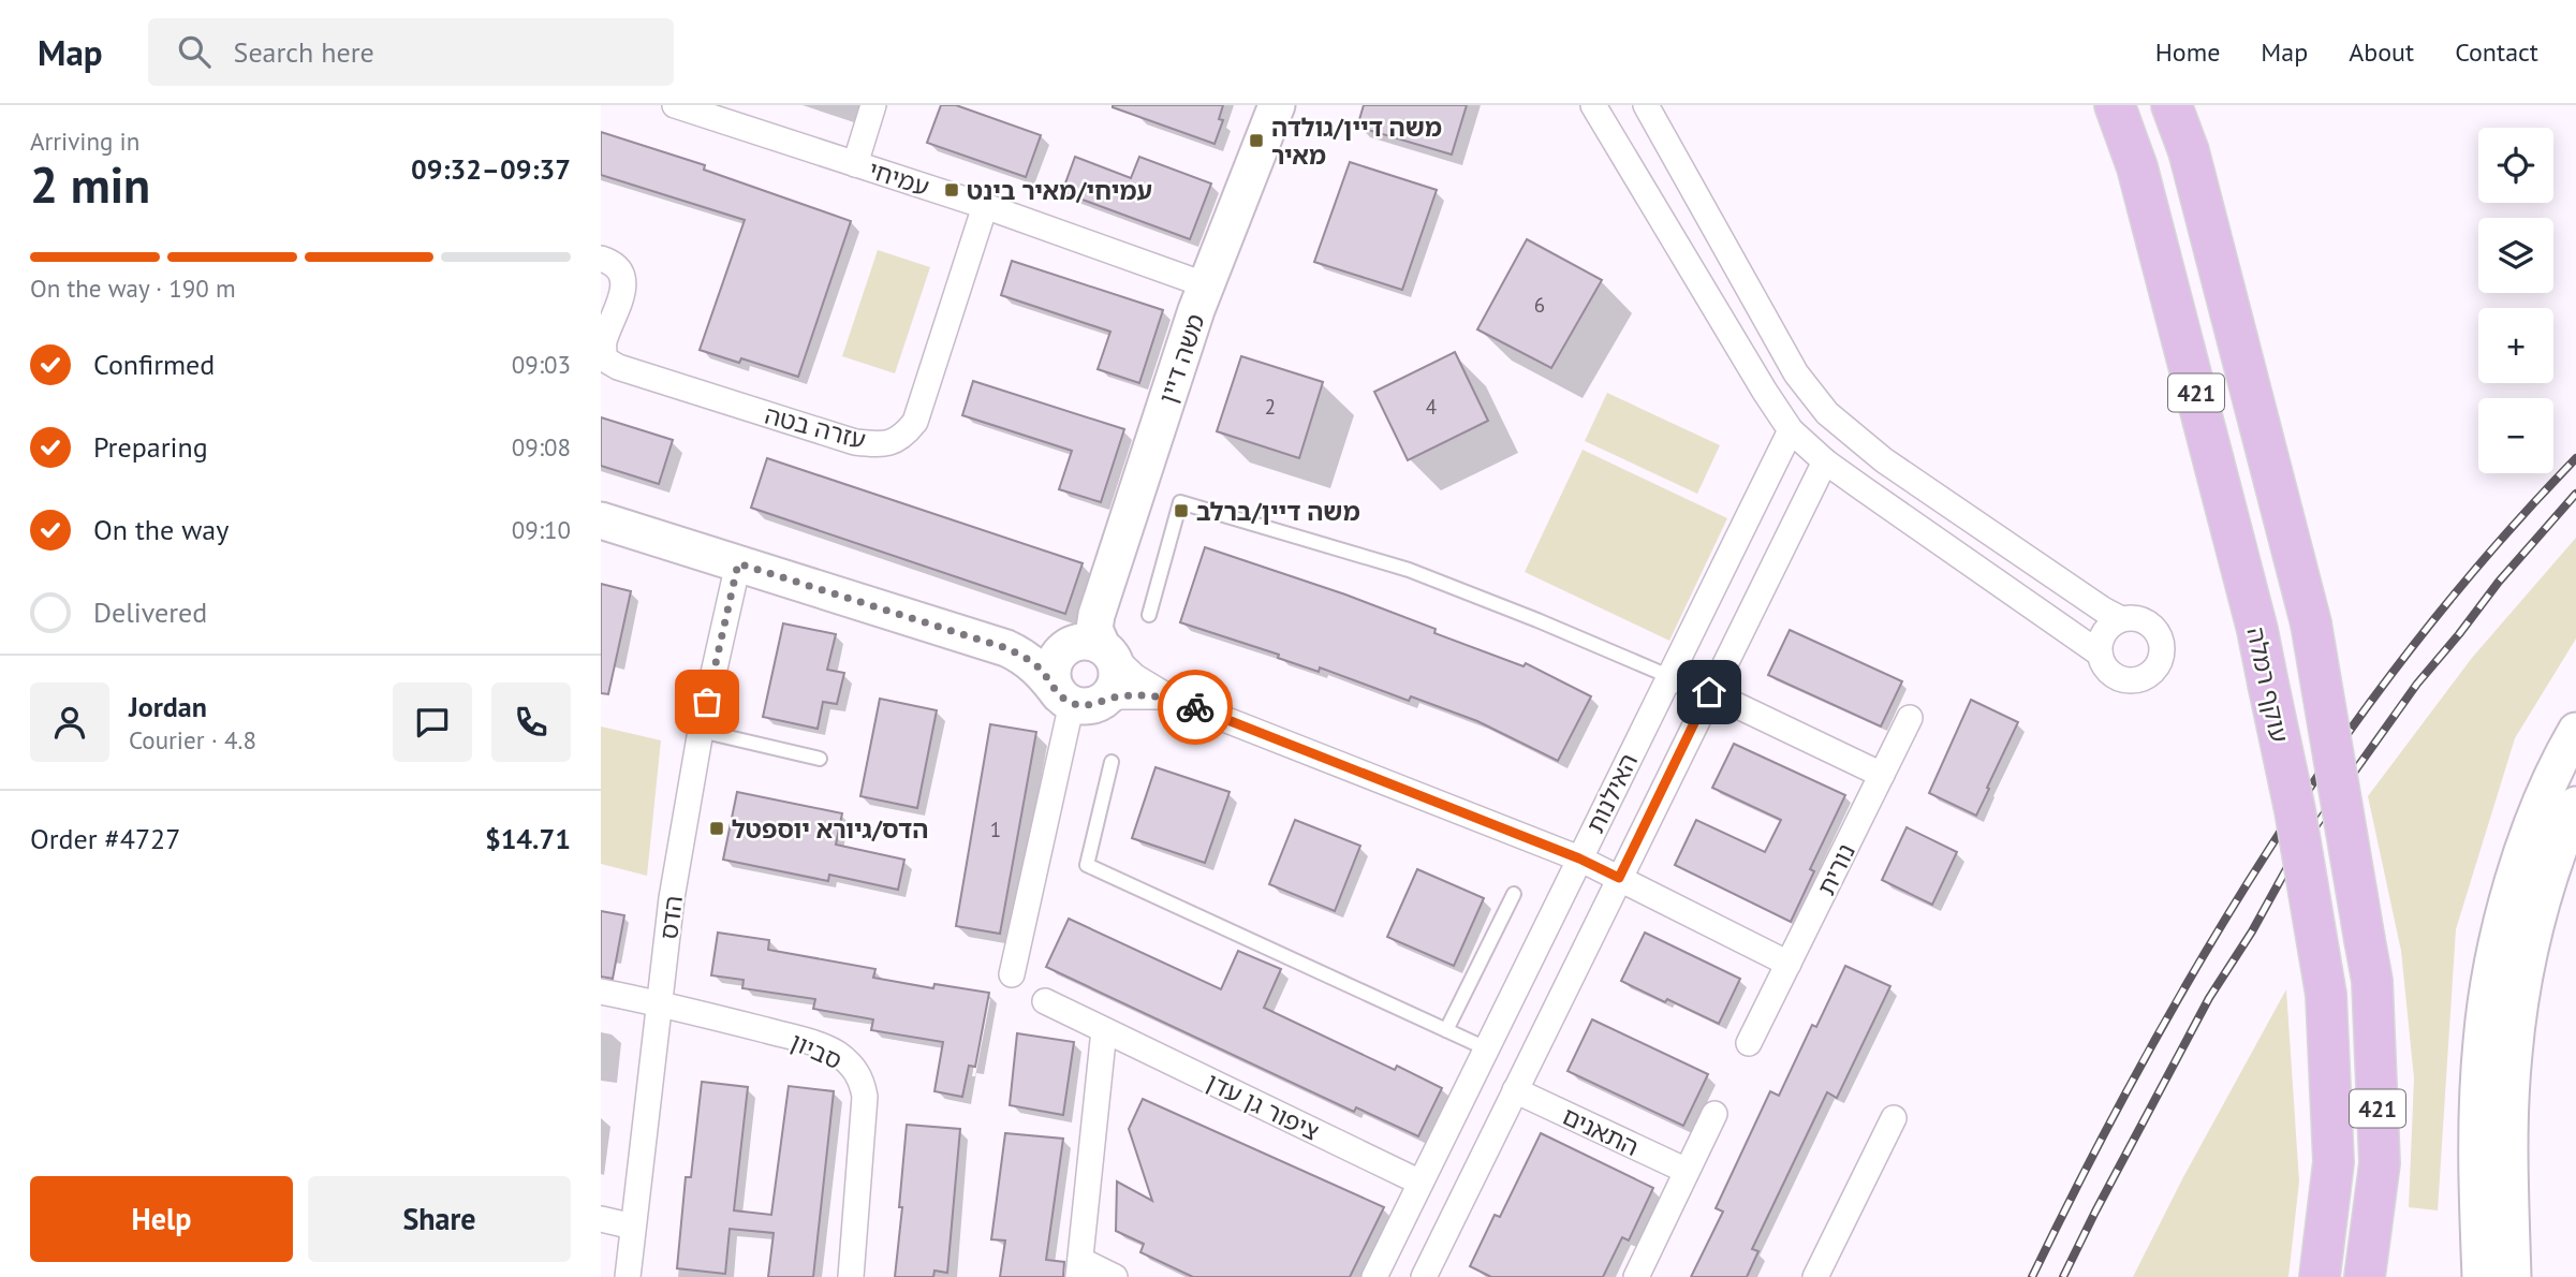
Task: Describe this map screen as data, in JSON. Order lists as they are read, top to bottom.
{
  "streets": {
    "main road": ["421", "עוקף רמלה"],
    "street": [
      "עמיחי",
      "משה דיין",
      "עזרה בטה",
      "האילנות",
      "נורית",
      "הדס",
      "סביון",
      "ציפור גן עדן",
      "התאנים"
    ]
  },
  "crossings": [
    ["עמיחי", "משה דיין"],
    ["עמיחי", "עזרה בטה"],
    ["האילנות", "ציפור גן עדן"],
    ["האילנות", "התאנים"],
    ["הדס", "סביון"]
  ],
  "places": {
    "transit": [
      "משה דיין/גולדה מאיר",
      "עמיחי/מאיר בינט",
      "משה דיין/ברלב",
      "הדס/גיורא יוספטל"
    ]
  },
  "house_numbers": [
    "6",
    "2",
    "4",
    "1"
  ],
  "page": {
    "header": "Map",
    "search": "Search here",
    "nav": [
      "Home",
      "Map",
      "About",
      "Contact"
    ],
    "heading": ["2 min", "Arriving in", "09:32–09:37"],
    "panel": [
      "Jordan",
      "Courier · 4.8",
      "Order #4727",
      "$14.71"
    ],
    "map_buttons": ["+", "−"],
    "bar": "On the way · 190 m",
    "list": [
      ["Confirmed", "09:03"],
      ["Preparing", "09:08"],
      ["On the way", "09:10"],
      "Delivered"
    ],
    "buttons": ["Help", "Share"]
  }
}
